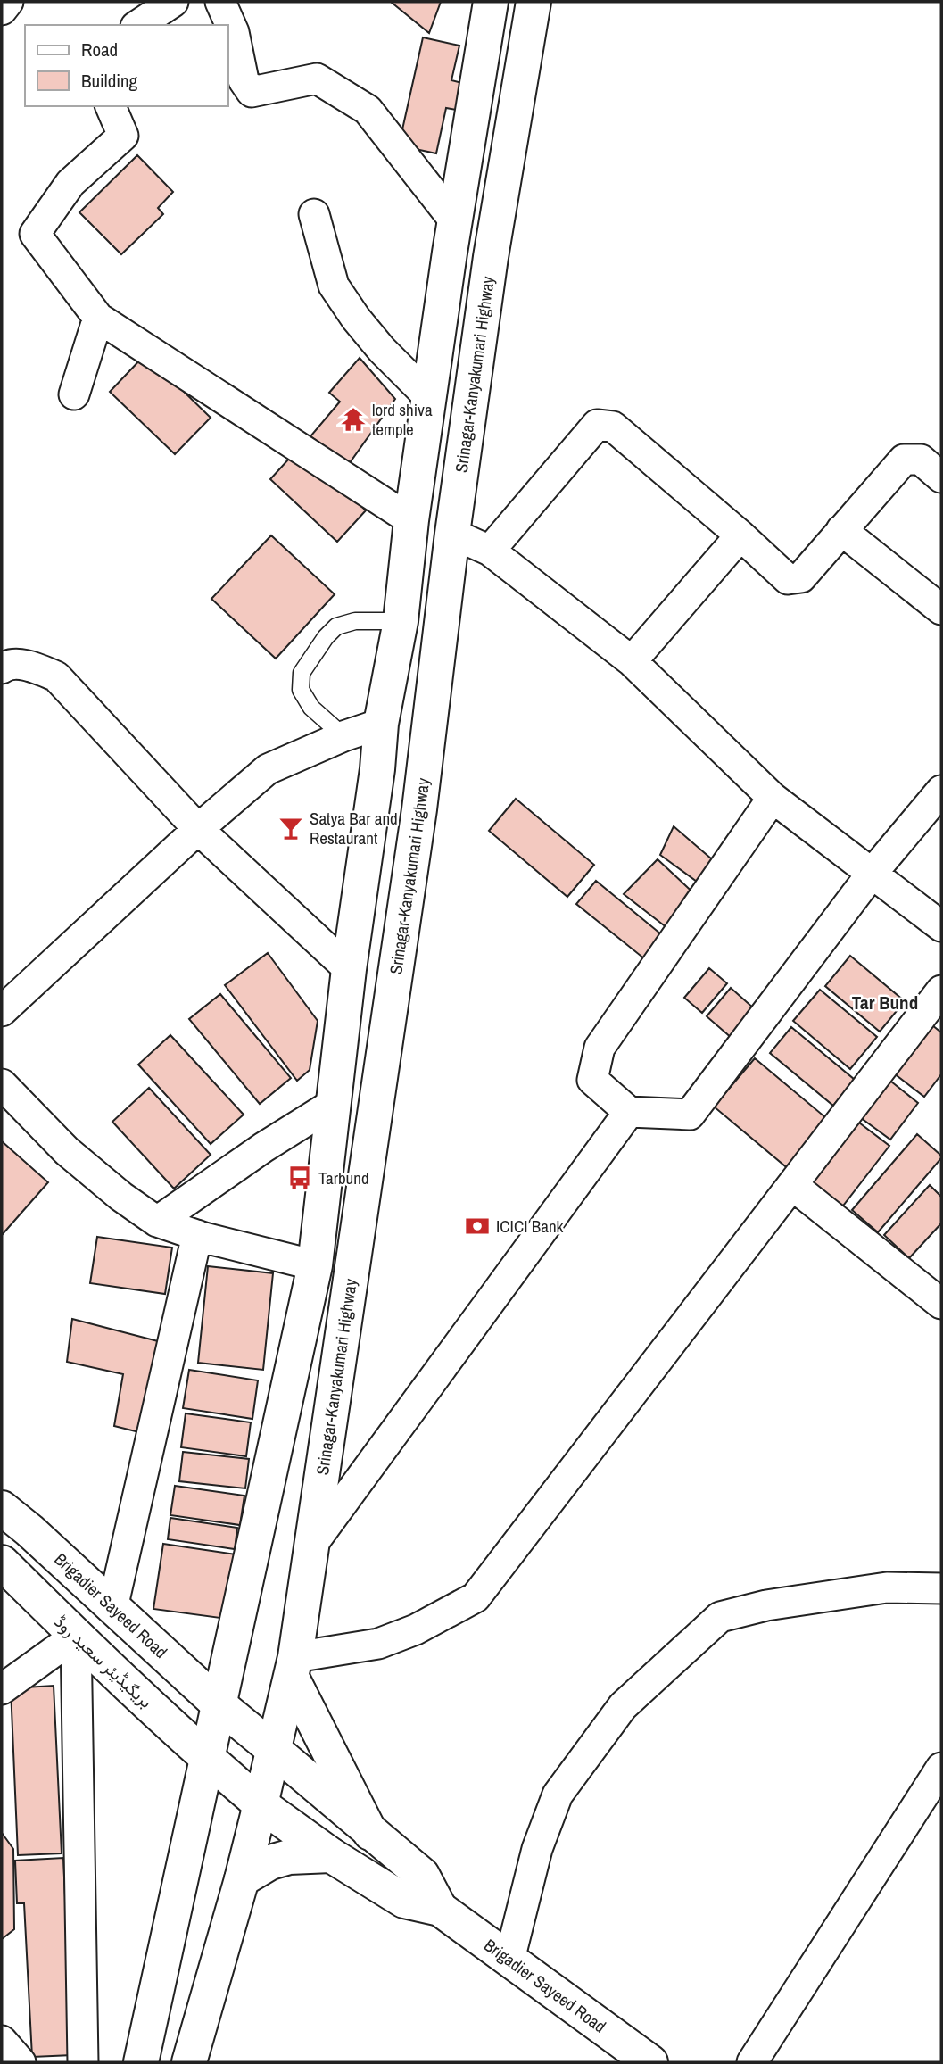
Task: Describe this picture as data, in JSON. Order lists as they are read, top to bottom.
{
  "streets": {
    "main road": ["Srinagar-Kanyakumari Highway", "Brigadier Sayeed Road", "بریگیڈیئر سعید روڈ"]
  },
  "crossings": [
    ["Srinagar-Kanyakumari Highway", "Brigadier Sayeed Road"],
    ["Srinagar-Kanyakumari Highway", "بریگیڈیئر سعید روڈ"],
    ["Brigadier Sayeed Road", "بریگیڈیئر سعید روڈ"]
  ],
  "districts": ["Tar Bund"],
  "places": {
    "temple": ["lord shiva temple"],
    "bar": ["Satya Bar and Restaurant"],
    "bus stop": ["Tarbund"],
    "bank": ["ICICI Bank"]
  },
  "legend": ["Road", "Building"]
}
